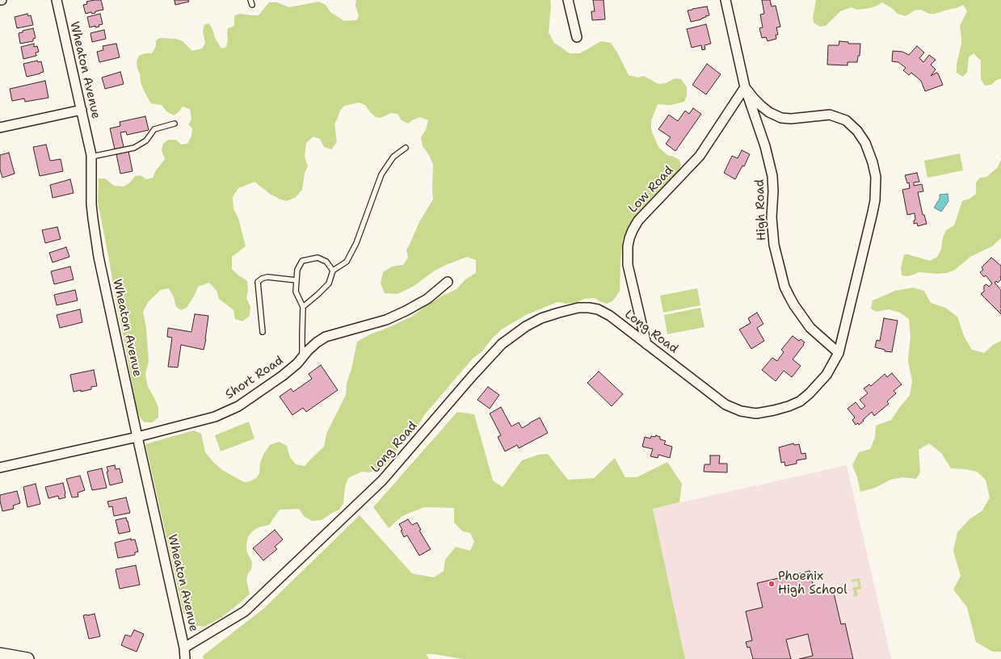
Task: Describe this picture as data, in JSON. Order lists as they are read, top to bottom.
{
  "streets": {
    "street": [
      "Wheaton Avenue",
      "Low Road",
      "High Road",
      "Long Road",
      "Short Road"
    ]
  },
  "crossings": [
    ["Wheaton Avenue", "Long Road"],
    ["Wheaton Avenue", "Short Road"],
    ["Low Road", "High Road"],
    ["Low Road", "Long Road"],
    ["High Road", "Long Road"]
  ],
  "places": ["Phoenix High School"]
}
